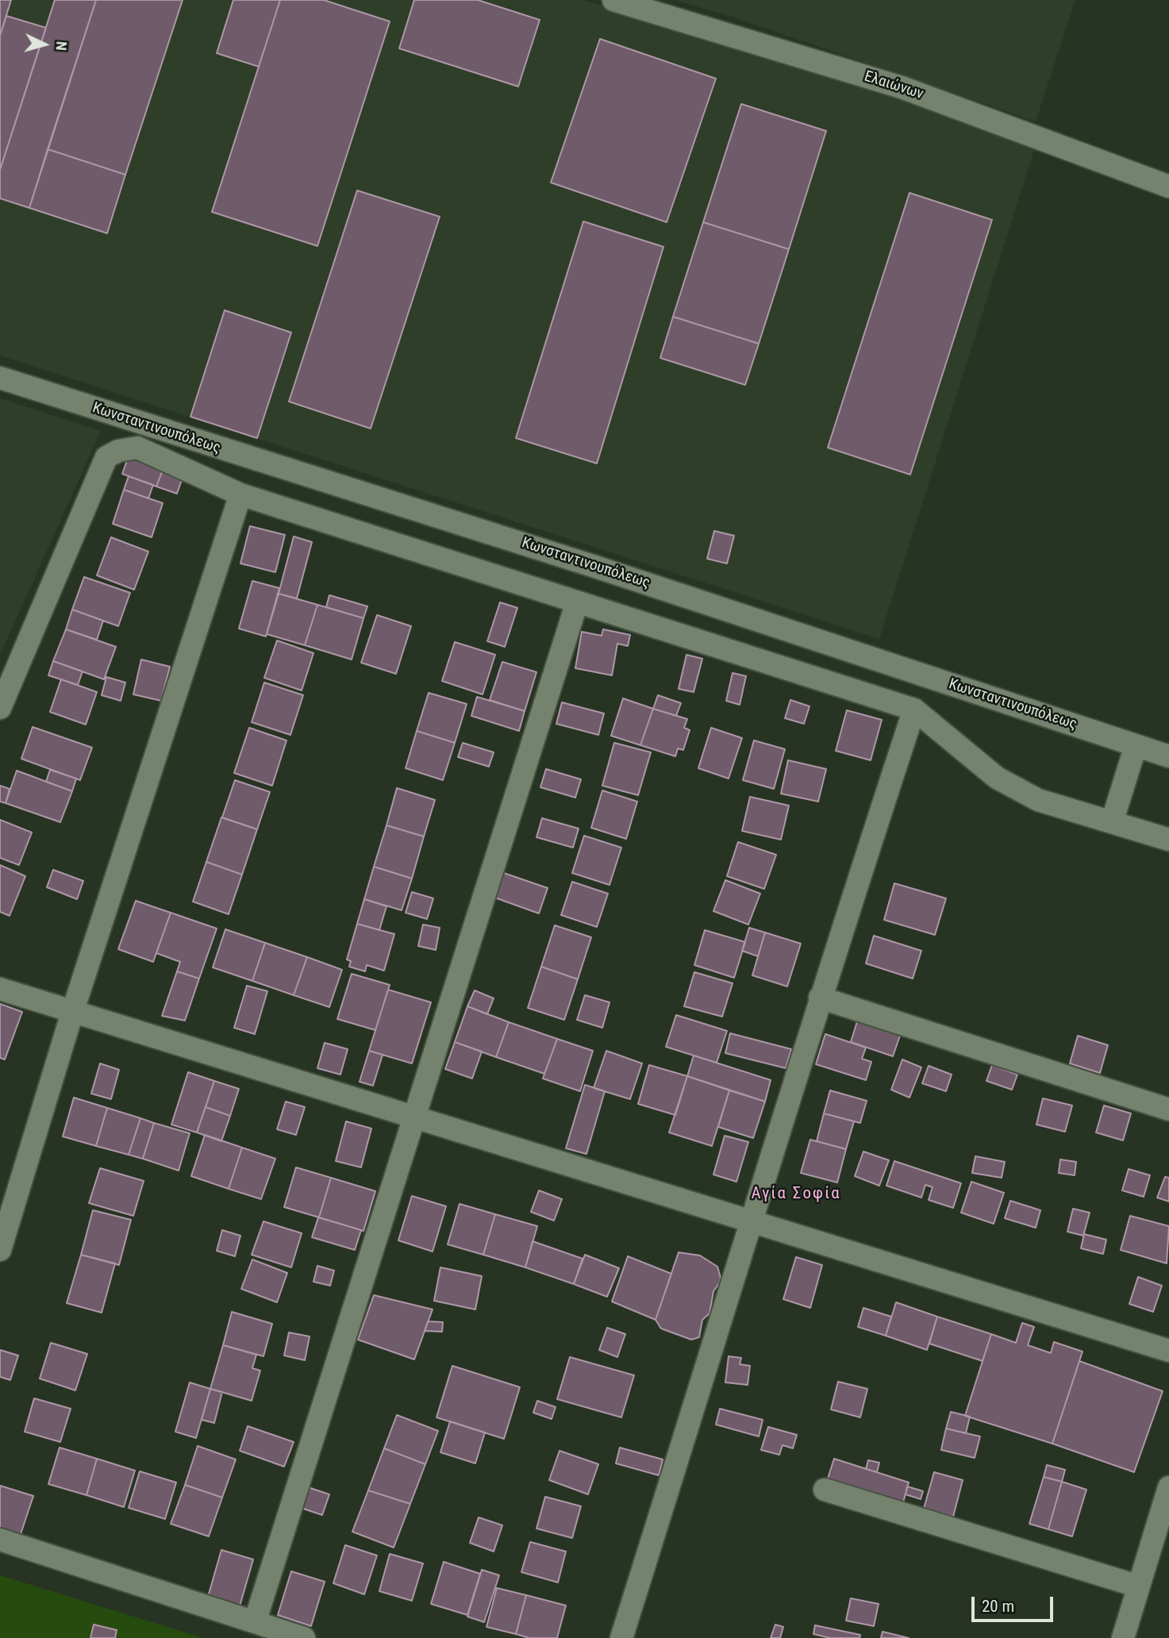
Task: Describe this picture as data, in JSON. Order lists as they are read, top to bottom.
{
  "streets": {
    "street": ["Ελαιώνων", "Κωνσταντινουπόλεως"]
  },
  "districts": ["Αγία Σοφία"],
  "scale_bar": "20 m",
  "north": "right"
}
